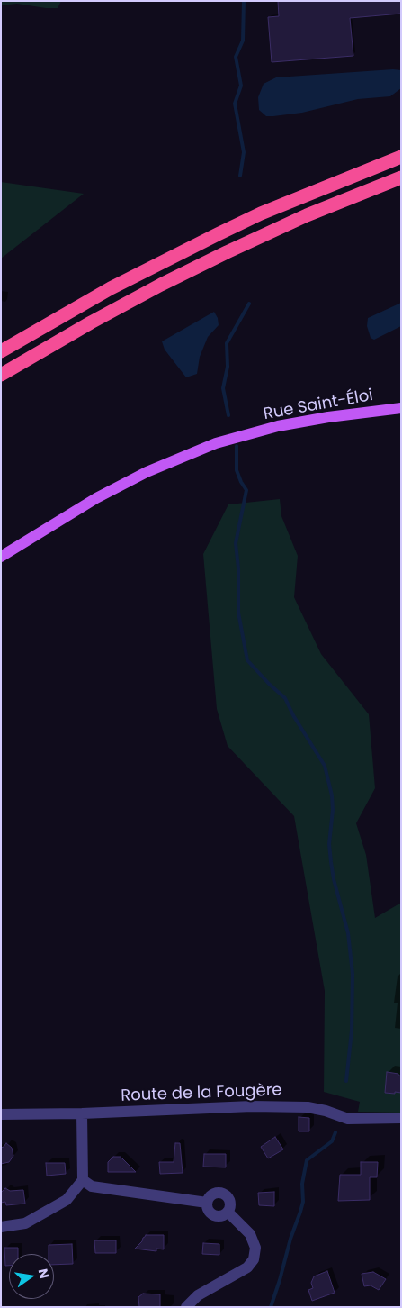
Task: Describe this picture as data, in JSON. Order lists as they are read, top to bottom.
{
  "streets": {
    "main road": ["Rue Saint-Éloi"],
    "street": ["Route de la Fougère"]
  },
  "north": "right"
}
